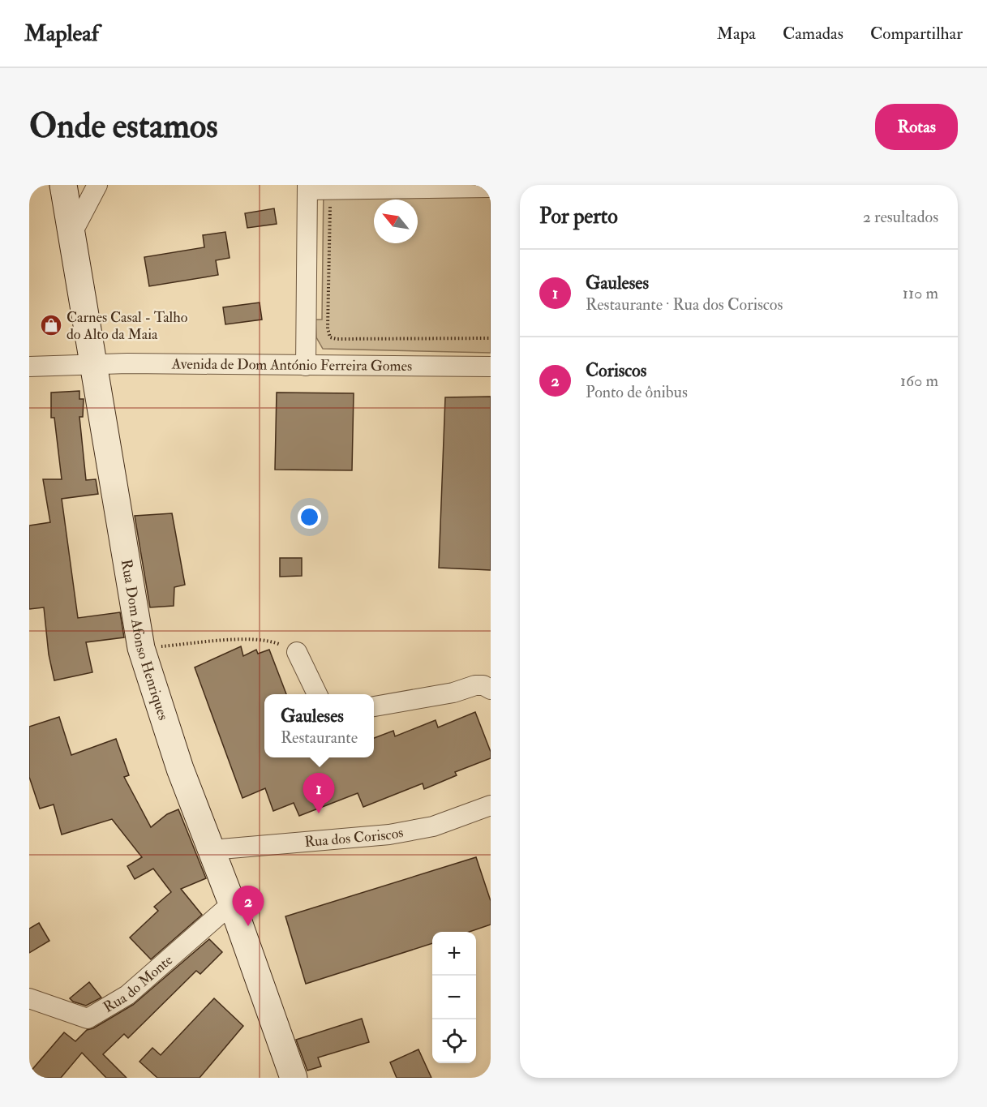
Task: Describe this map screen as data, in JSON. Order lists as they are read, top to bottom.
{
  "streets": {
    "main road": ["Rua Dom Afonso Henriques"],
    "street": ["Avenida de Dom António Ferreira Gomes", "Rua dos Coriscos", "Rua do Monte"]
  },
  "crossings": [
    ["Avenida de Dom António Ferreira Gomes", "Rua Dom Afonso Henriques"],
    ["Rua Dom Afonso Henriques", "Rua dos Coriscos"],
    ["Rua Dom Afonso Henriques", "Rua do Monte"]
  ],
  "places": {
    "shop": ["Carnes Casal - Talho do Alto da Maia"]
  },
  "north": "top left",
  "page": {
    "header": "Mapleaf",
    "nav": ["Mapa", "Camadas", "Compartilhar"],
    "buttons": "Rotas",
    "title": "Onde estamos",
    "heading": ["Por perto", "2 resultados"],
    "list": [
      {
        "mark": "1",
        "name": "Gauleses",
        "note": "Restaurante · Rua dos Coriscos",
        "value": "110 m"
      },
      {
        "mark": "2",
        "name": "Coriscos",
        "note": "Ponto de ônibus",
        "value": "160 m"
      }
    ],
    "popup": ["Gauleses", "Restaurante"],
    "pins": ["1", "2"],
    "map_buttons": ["+", "−"]
  }
}
